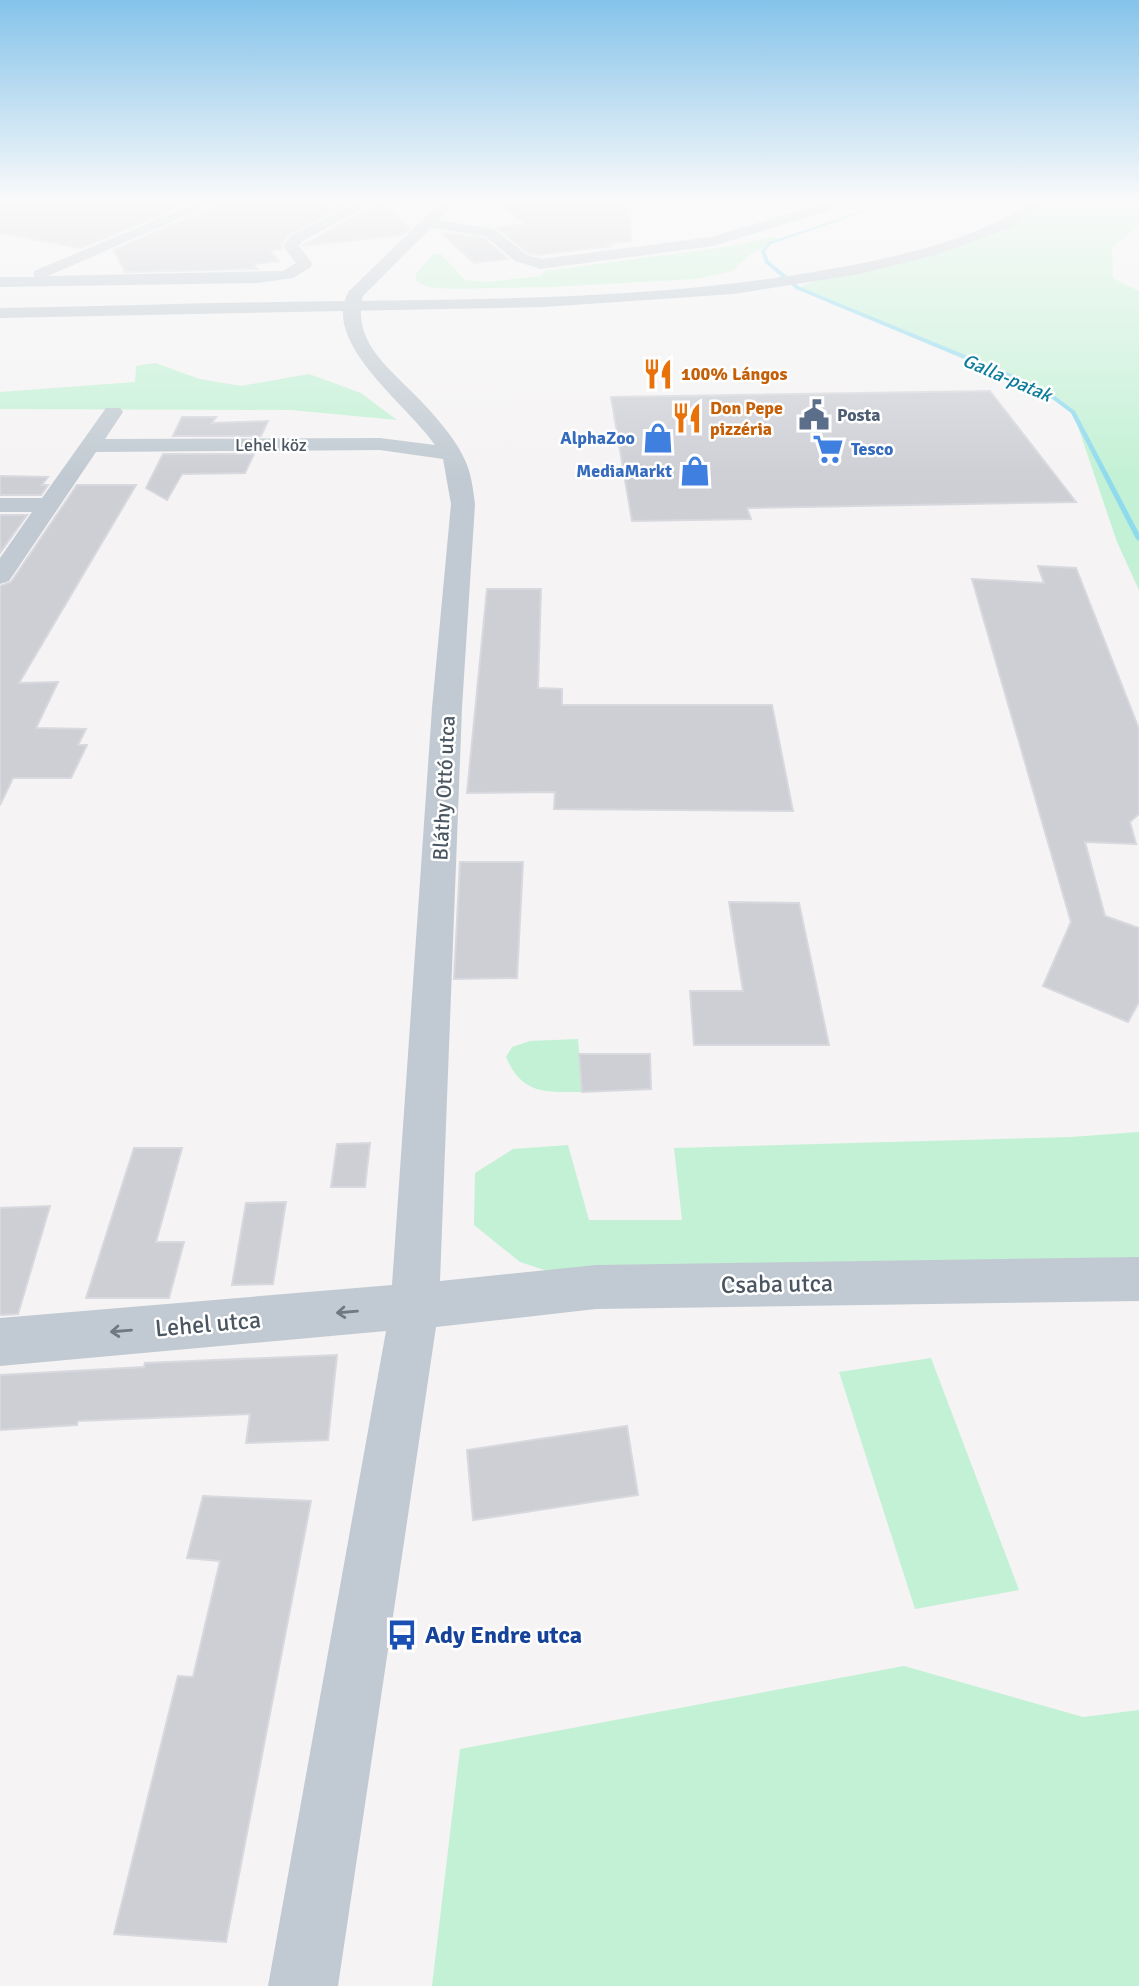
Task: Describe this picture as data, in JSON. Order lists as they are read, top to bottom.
{
  "streets": {
    "street": [
      "Lehel köz",
      "Bláthy Ottó utca",
      "Csaba utca",
      "Lehel utca"
    ]
  },
  "crossings": [
    ["Lehel köz", "Bláthy Ottó utca"],
    ["Bláthy Ottó utca", "Csaba utca"],
    ["Bláthy Ottó utca", "Lehel utca"],
    ["Csaba utca", "Lehel utca"]
  ],
  "one_way": ["Lehel utca"],
  "water": ["Galla-patak"],
  "places": {
    "restaurant": ["100% Lángos", "Don Pepe pizzéria"],
    "public building": ["Posta"],
    "shop": ["AlphaZoo", "MediaMarkt"],
    "supermarket": ["Tesco"],
    "bus stop": ["Ady Endre utca"]
  }
}
